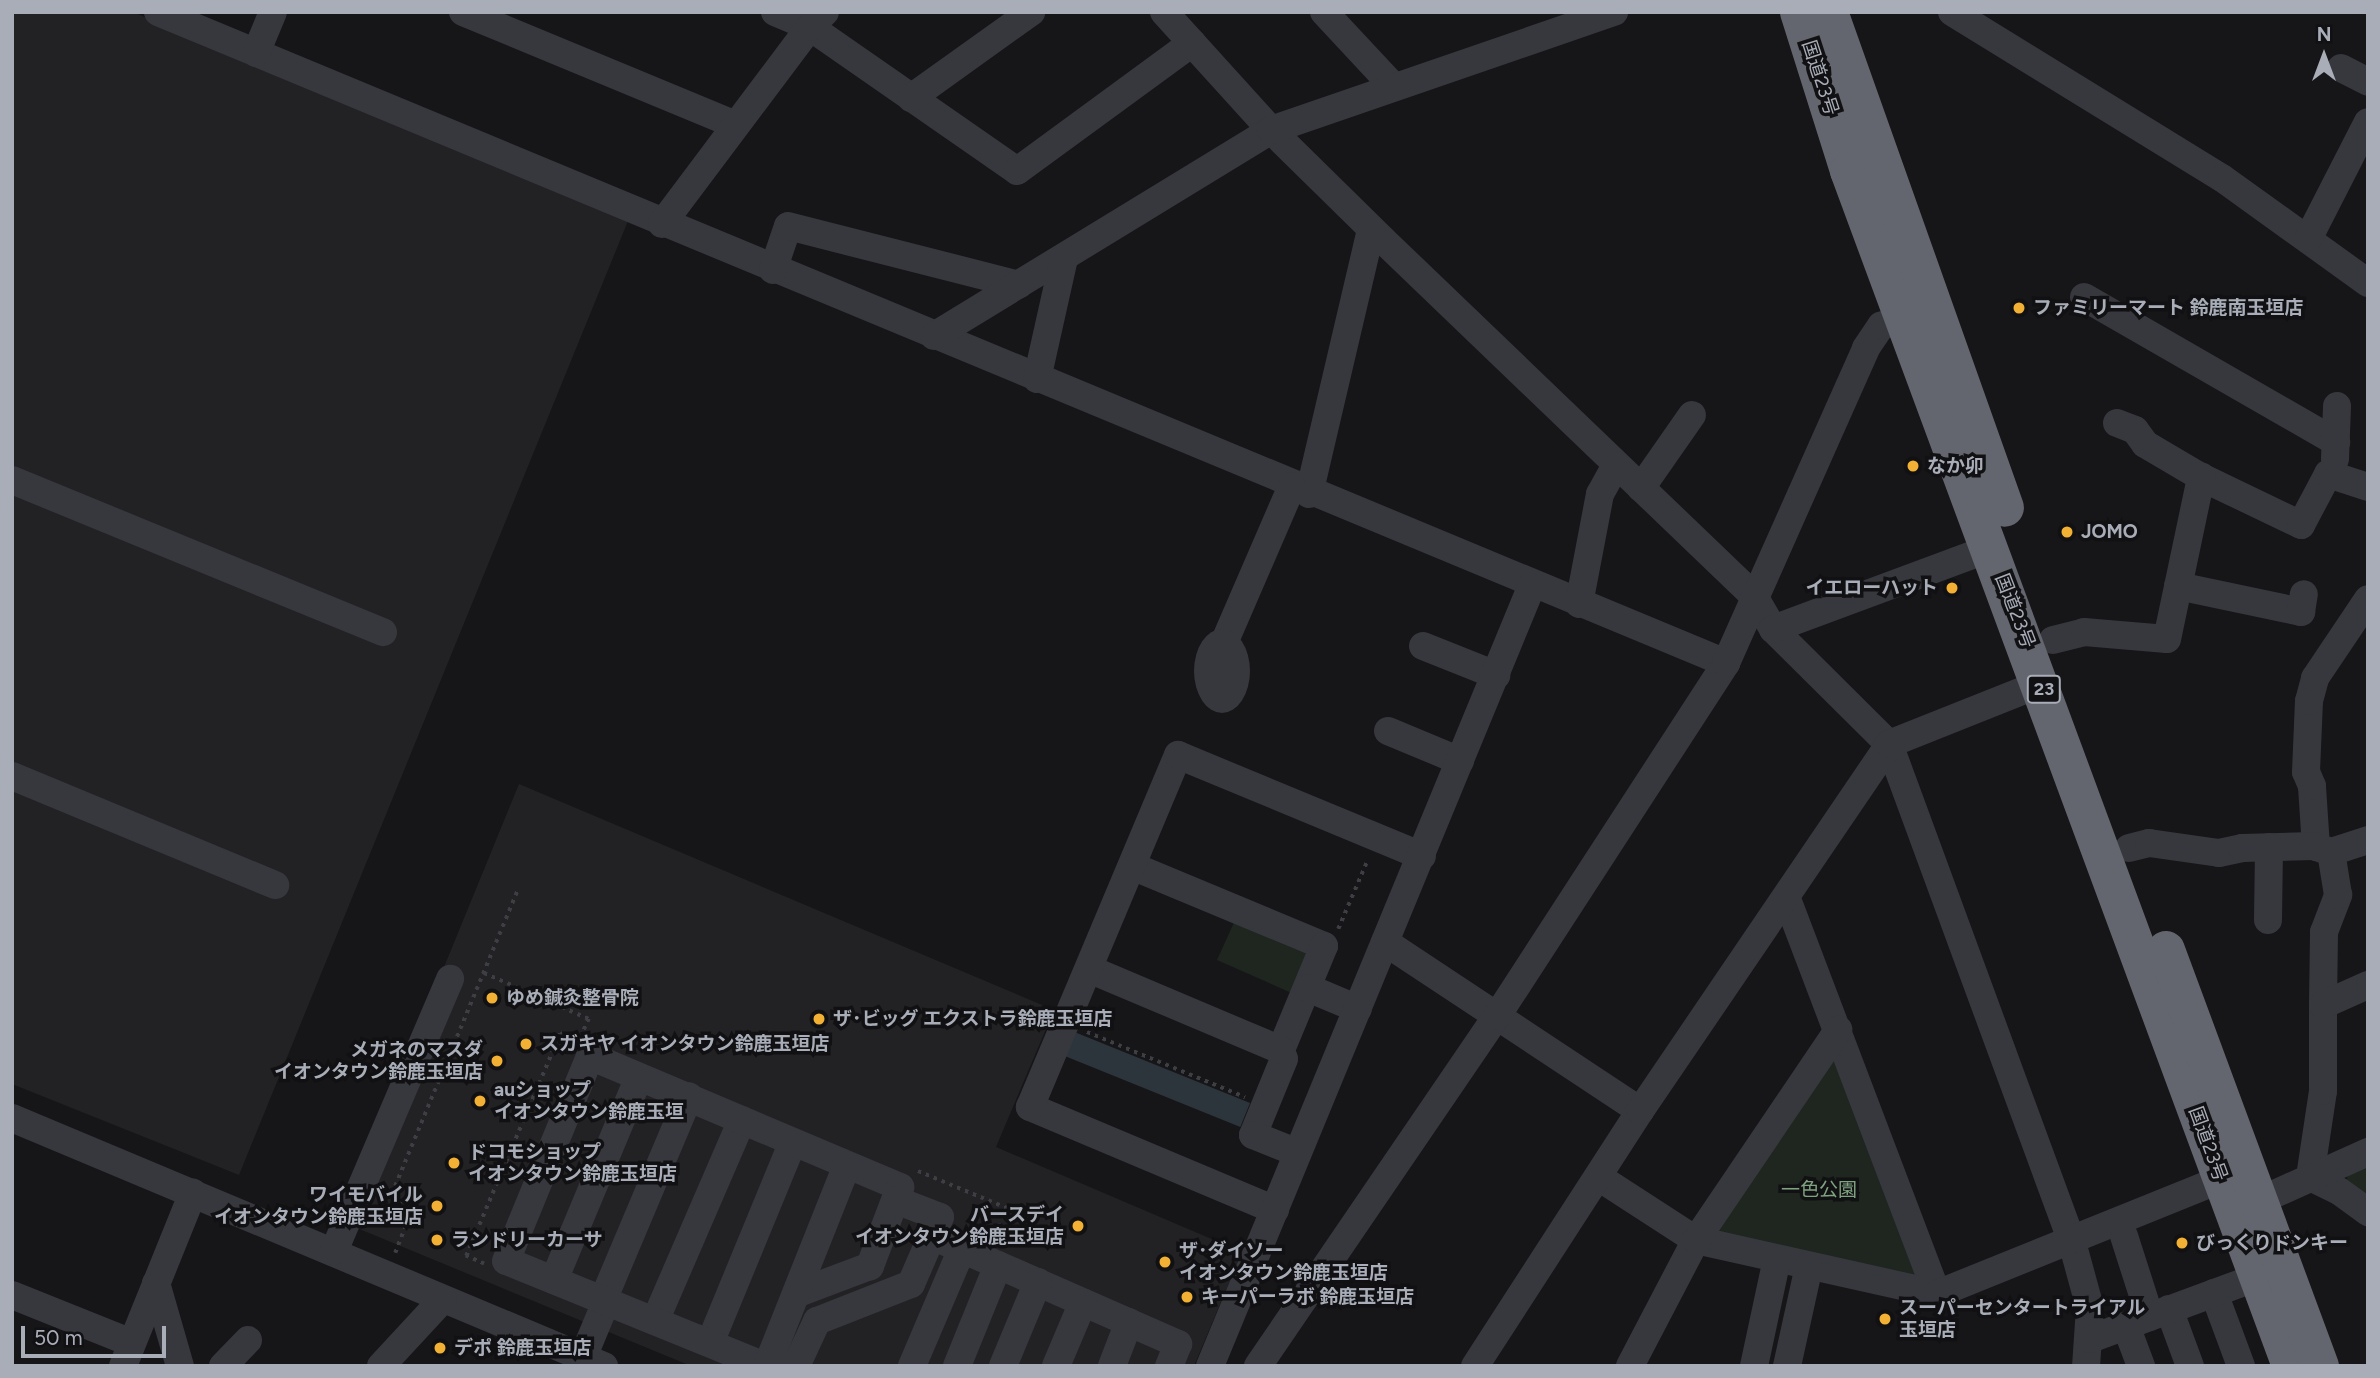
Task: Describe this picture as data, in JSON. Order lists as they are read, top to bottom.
{
  "streets": {
    "highway": ["国道23号", "23"]
  },
  "parks": ["一色公園"],
  "places": [
    "ファミリーマート 鈴鹿南玉垣店",
    "なか卯",
    "JOMO",
    "イエローハット",
    "ゆめ鍼灸整骨院",
    "ザ･ビッグ エクストラ鈴鹿玉垣店",
    "スガキヤ イオンタウン鈴鹿玉垣店",
    "メガネのマスダ イオンタウン鈴鹿玉垣店",
    "auショップ イオンタウン鈴鹿玉垣",
    "ドコモショップ イオンタウン鈴鹿玉垣店",
    "ワイモバイル イオンタウン鈴鹿玉垣店",
    "バースデイ イオンタウン鈴鹿玉垣店",
    "ランドリーカーサ",
    "びっくりドンキー",
    "ザ･ダイソー イオンタウン鈴鹿玉垣店",
    "キーパーラボ 鈴鹿玉垣店",
    "スーパーセンタートライアル 玉垣店",
    "デポ 鈴鹿玉垣店"
  ],
  "scale_bar": "50 m",
  "north": "top"
}
